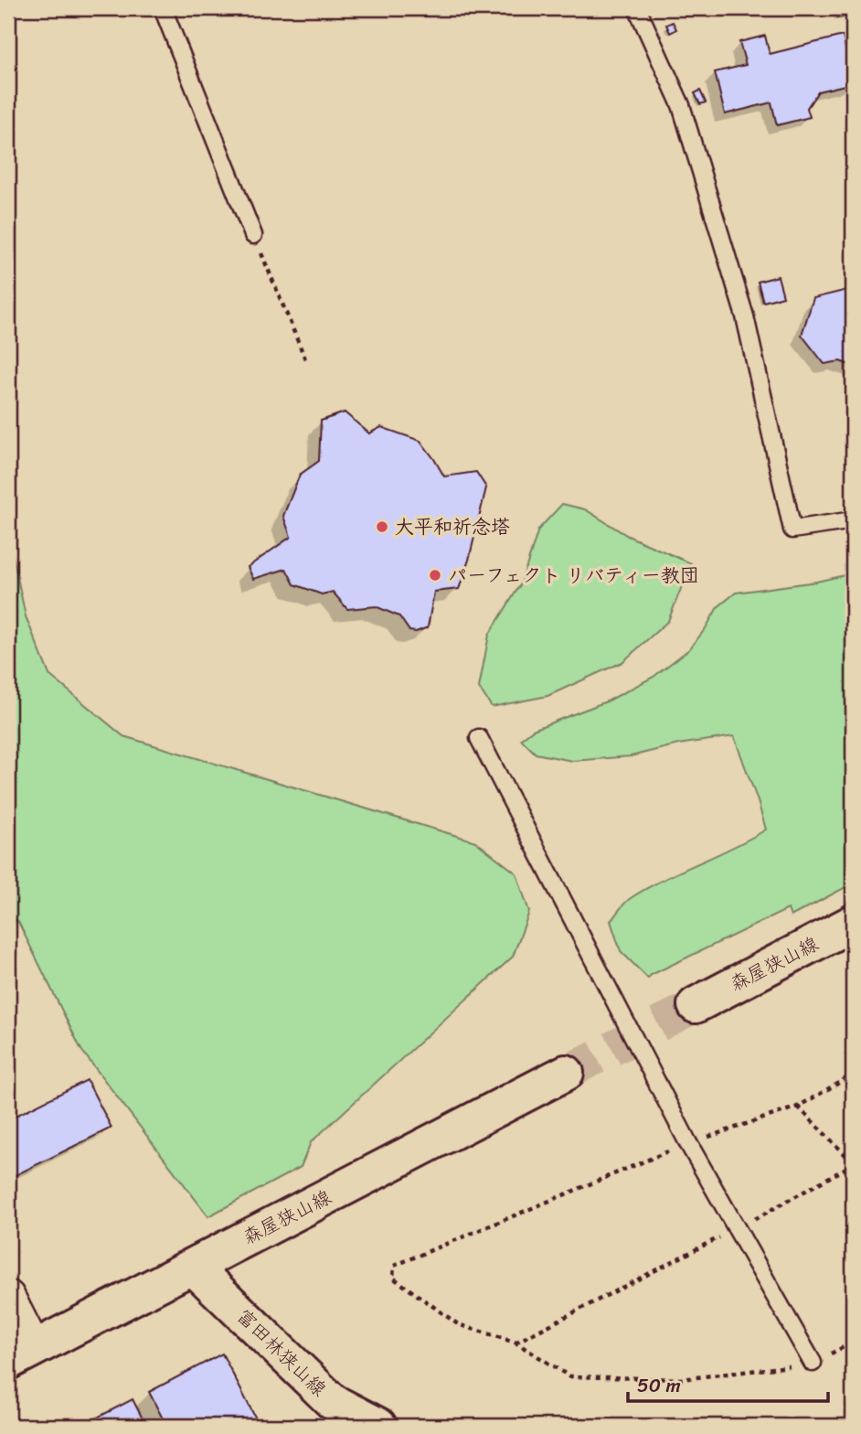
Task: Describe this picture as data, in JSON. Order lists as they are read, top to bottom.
{
  "streets": {
    "main road": ["森屋狭山線", "富田林狭山線"]
  },
  "crossings": [
    ["森屋狭山線", "富田林狭山線"]
  ],
  "places": ["大平和祈念塔", "パーフェクト リバティー教団"],
  "scale_bar": "50 m"
}
